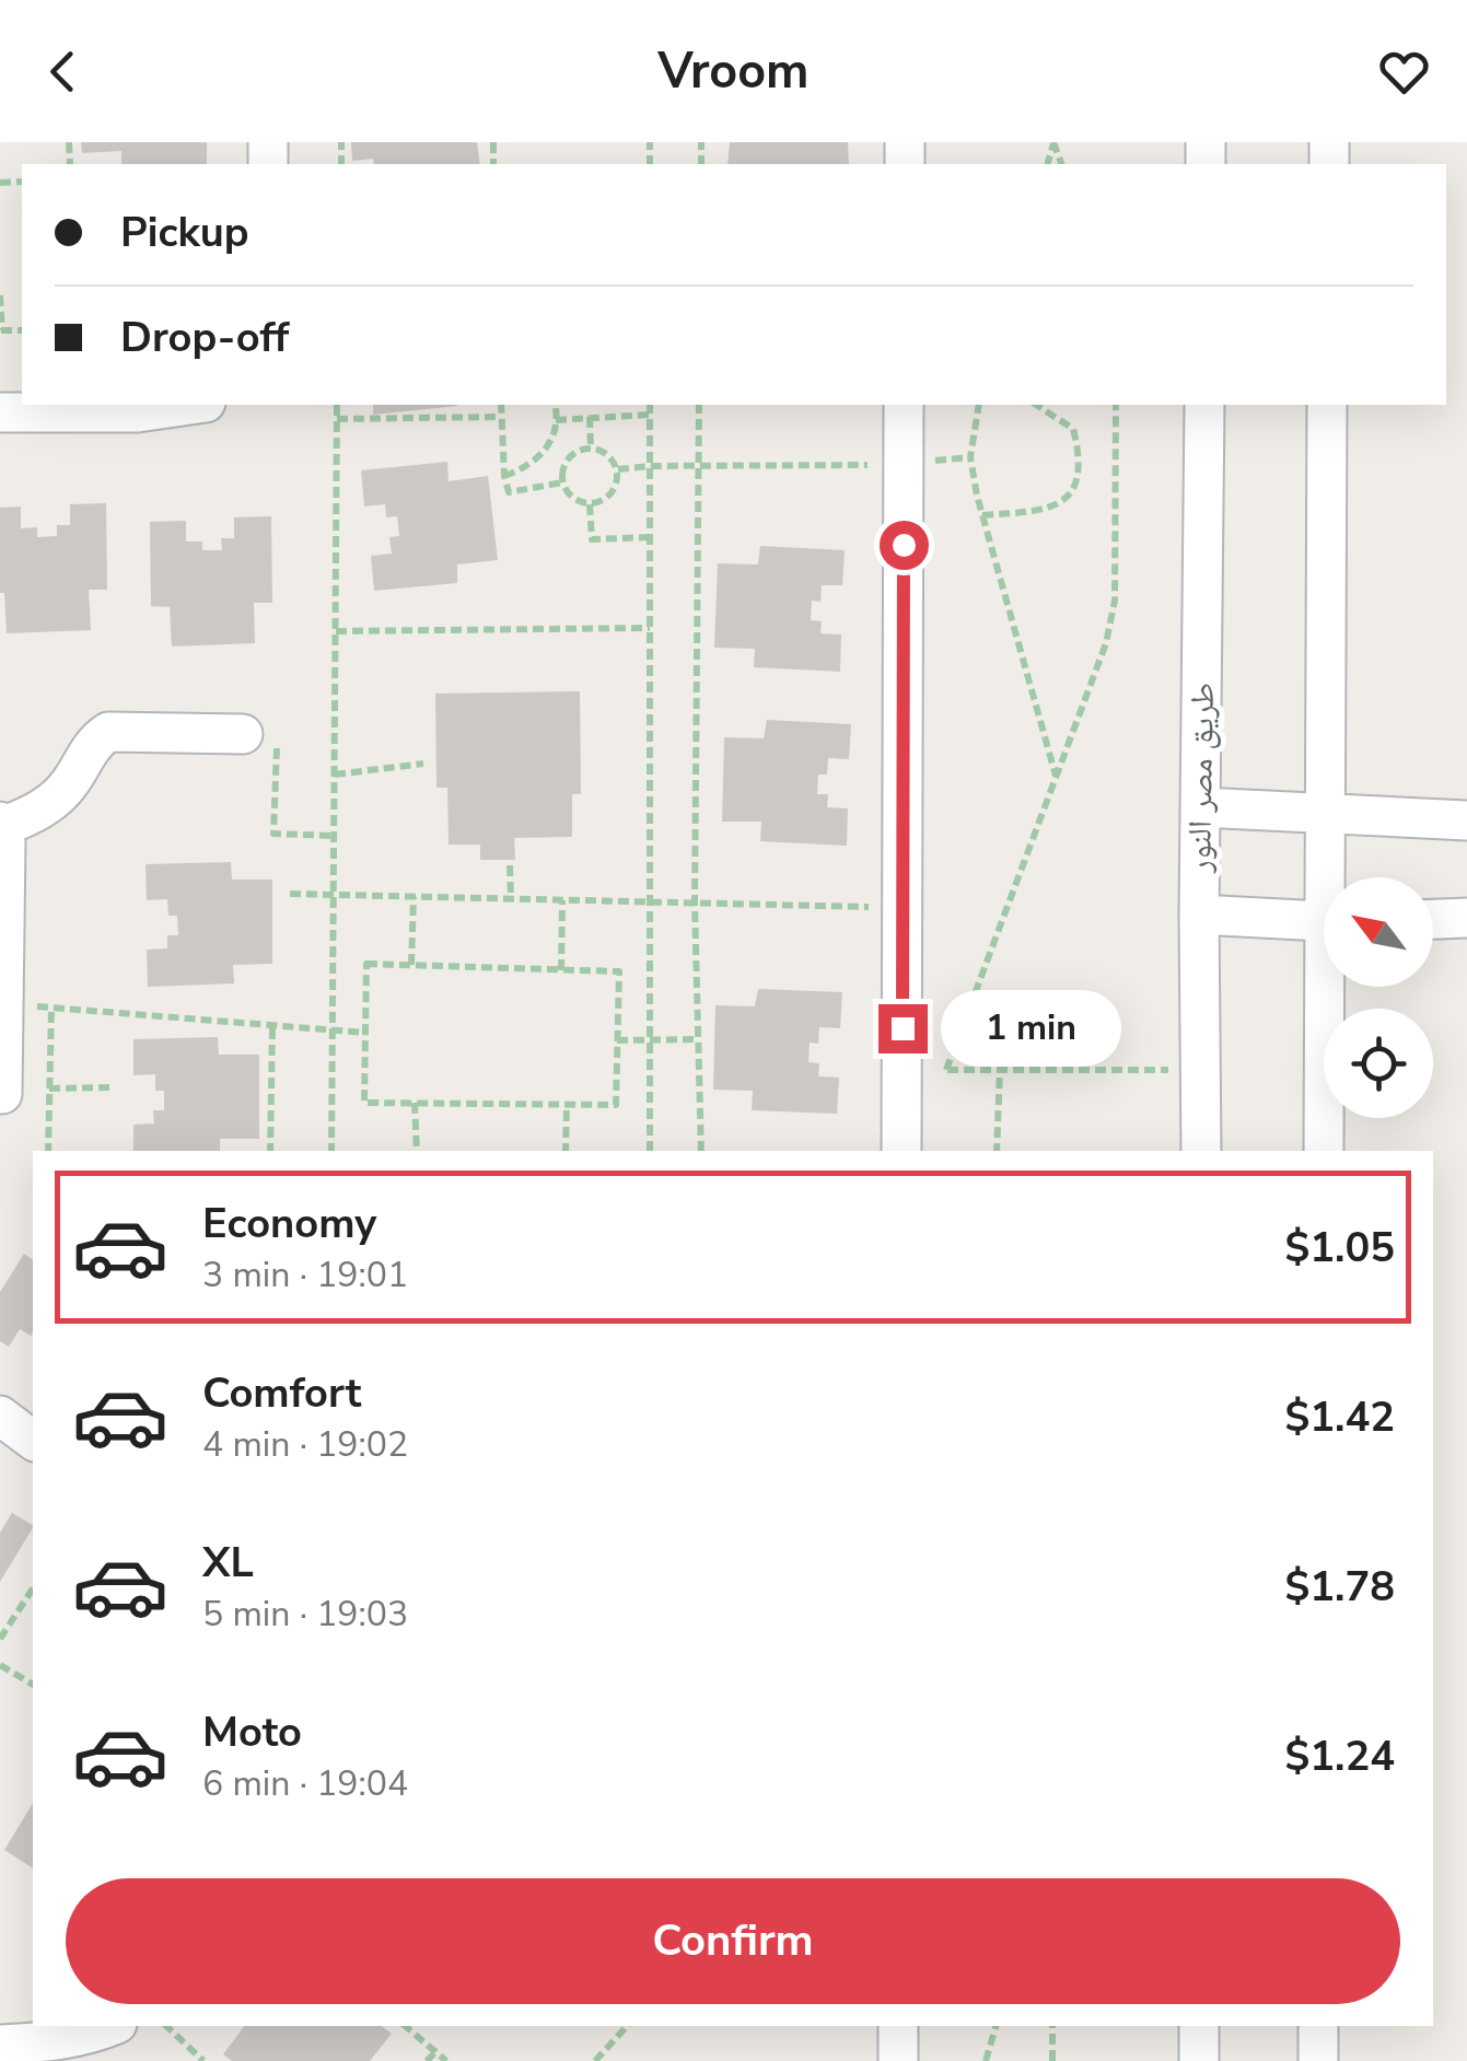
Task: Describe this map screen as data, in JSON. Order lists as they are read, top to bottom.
{
  "streets": {
    "street": ["طريق مصر النور"]
  },
  "north": "top left",
  "page": {
    "header": "Vroom",
    "banner": ["Pickup", "Drop-off"],
    "bubble": "1 min",
    "list": [
      {
        "name": "Economy",
        "note": "3 min · 19:01",
        "value": "$1.05"
      },
      {
        "name": "Comfort",
        "note": "4 min · 19:02",
        "value": "$1.42"
      },
      {
        "name": "XL",
        "note": "5 min · 19:03",
        "value": "$1.78"
      },
      {
        "name": "Moto",
        "note": "6 min · 19:04",
        "value": "$1.24"
      }
    ],
    "buttons": "Confirm"
  }
}
